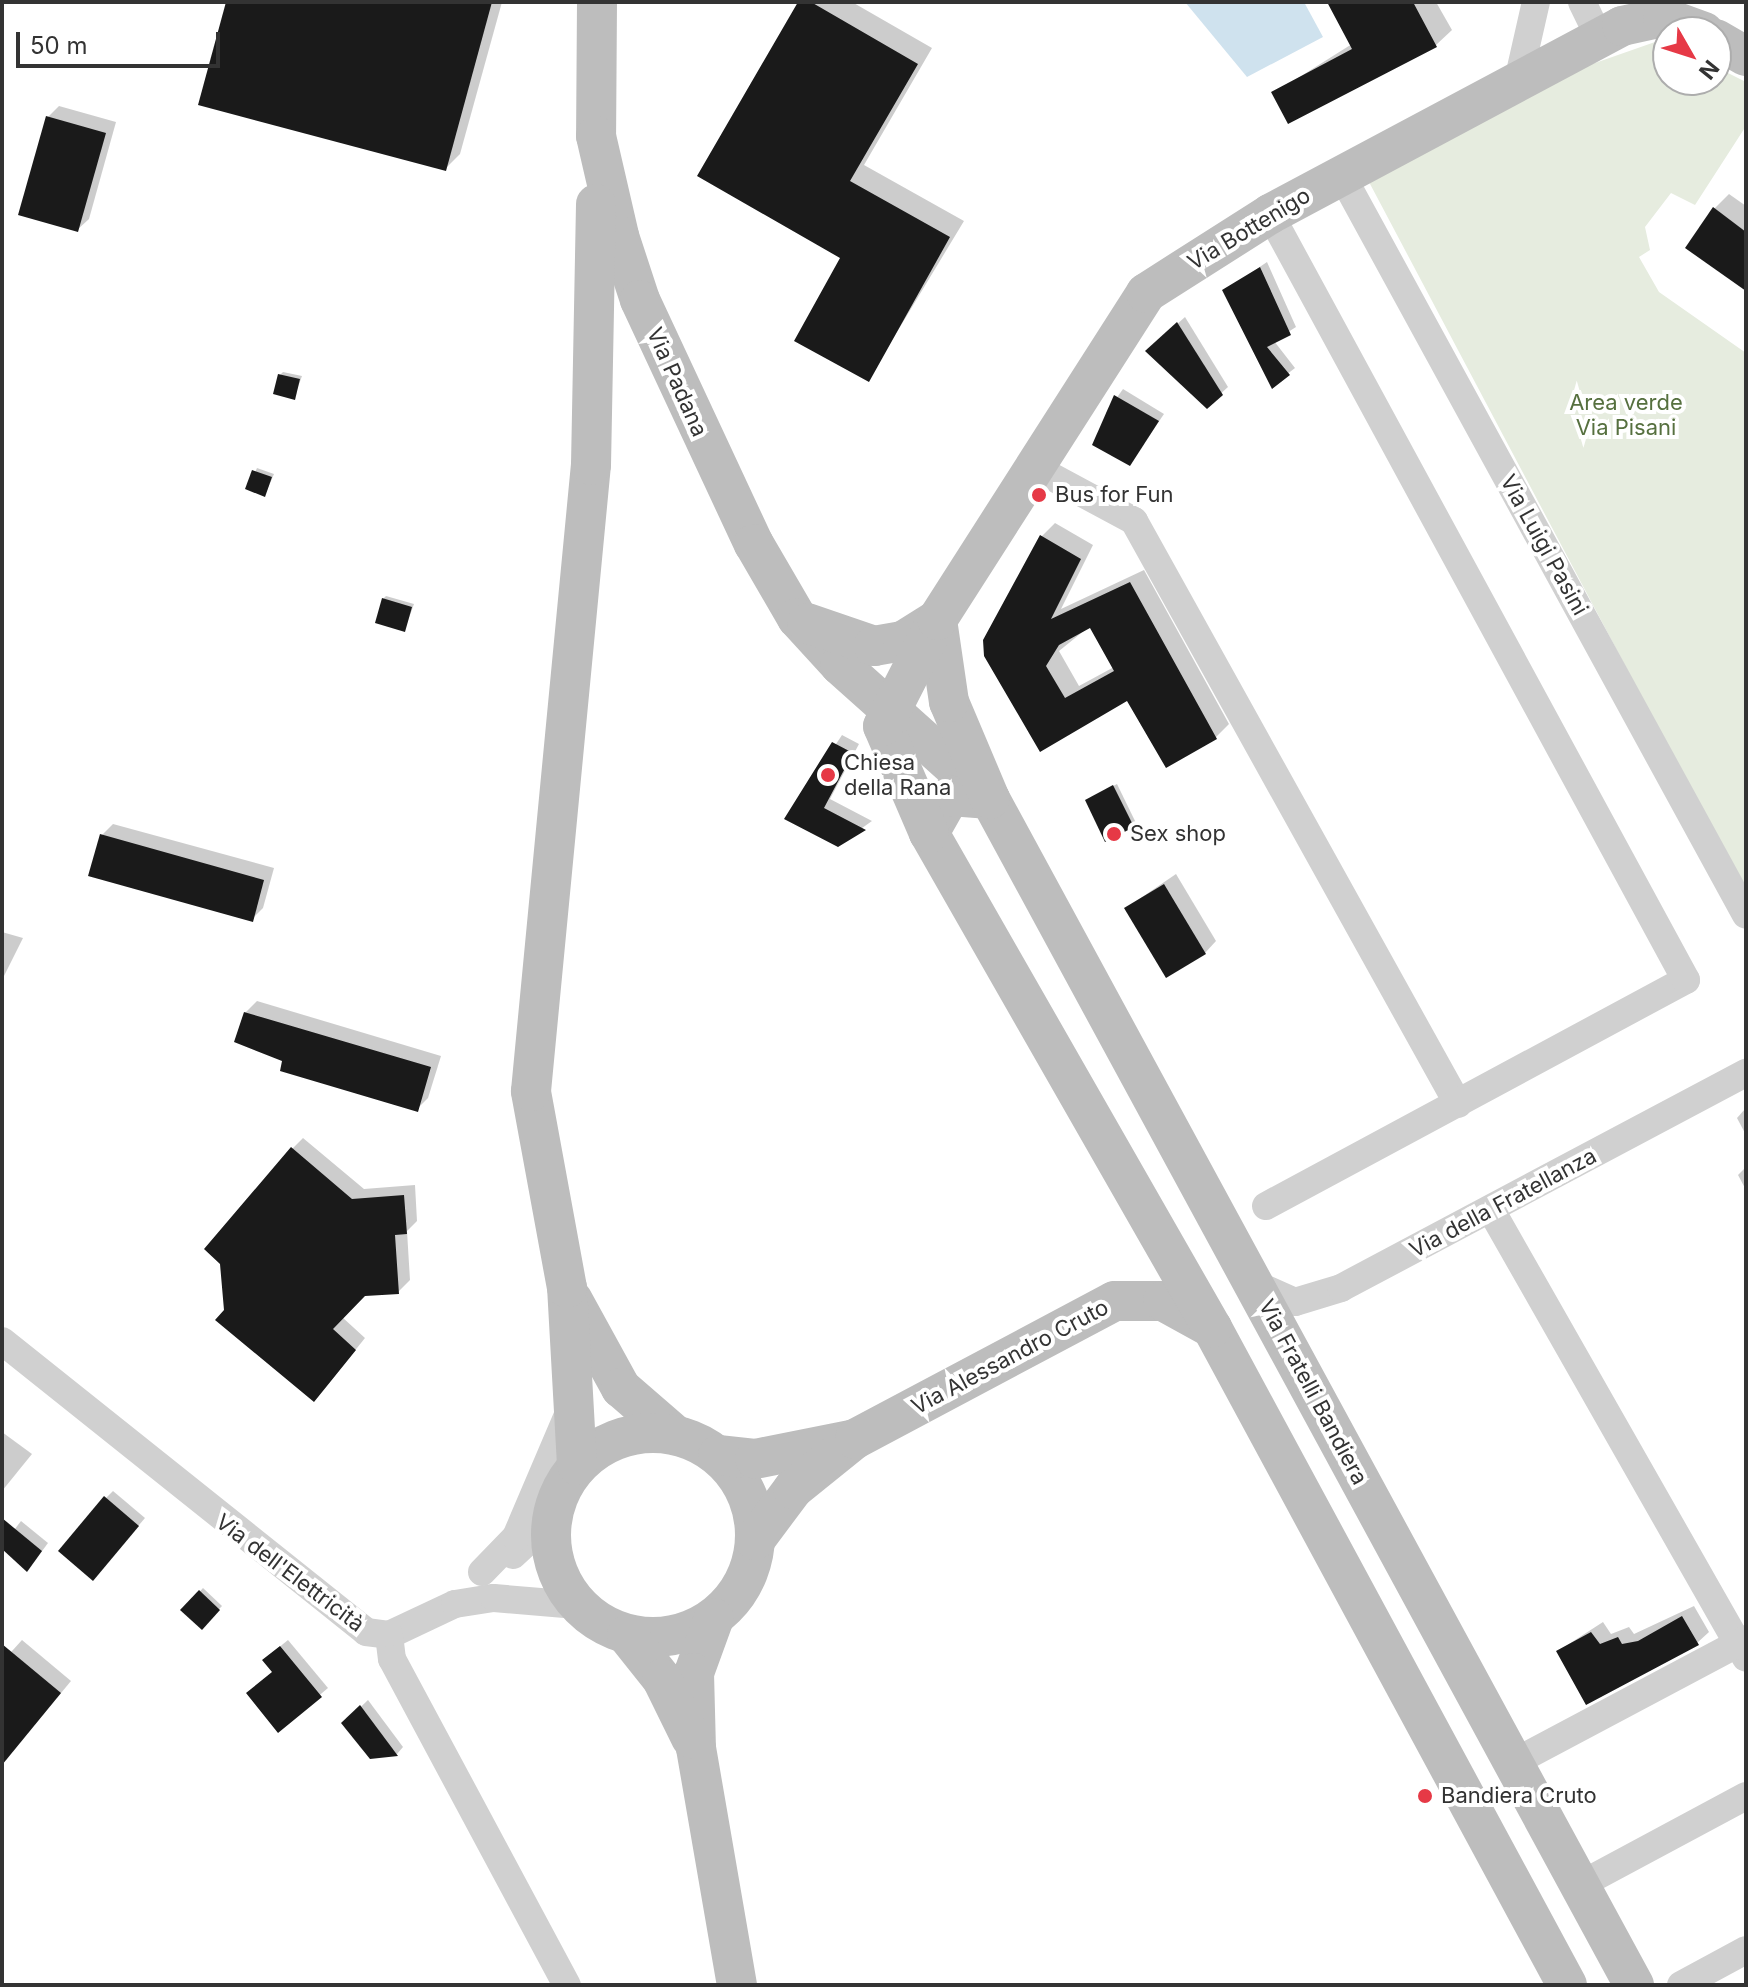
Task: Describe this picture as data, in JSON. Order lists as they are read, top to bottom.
{
  "streets": {
    "main road": [
      "Via Bottenigo",
      "Via Padana",
      "Via Alessandro Cruto",
      "Via Fratelli Bandiera"
    ],
    "street": ["Via Luigi Pasini", "Via della Fratellanza", "Via dell'Elettricità"]
  },
  "crossings": [
    ["Via Bottenigo", "Via Luigi Pasini"],
    ["Via Bottenigo", "Via Fratelli Bandiera"],
    ["Via Padana", "Via Fratelli Bandiera"],
    ["Via della Fratellanza", "Via Fratelli Bandiera"]
  ],
  "parks": ["Area verde Via Pisani"],
  "places": [
    "Bus for Fun",
    "Chiesa della Rana",
    "Sex shop",
    "Bandiera Cruto"
  ],
  "scale_bar": "50 m",
  "north": "bottom right"
}
